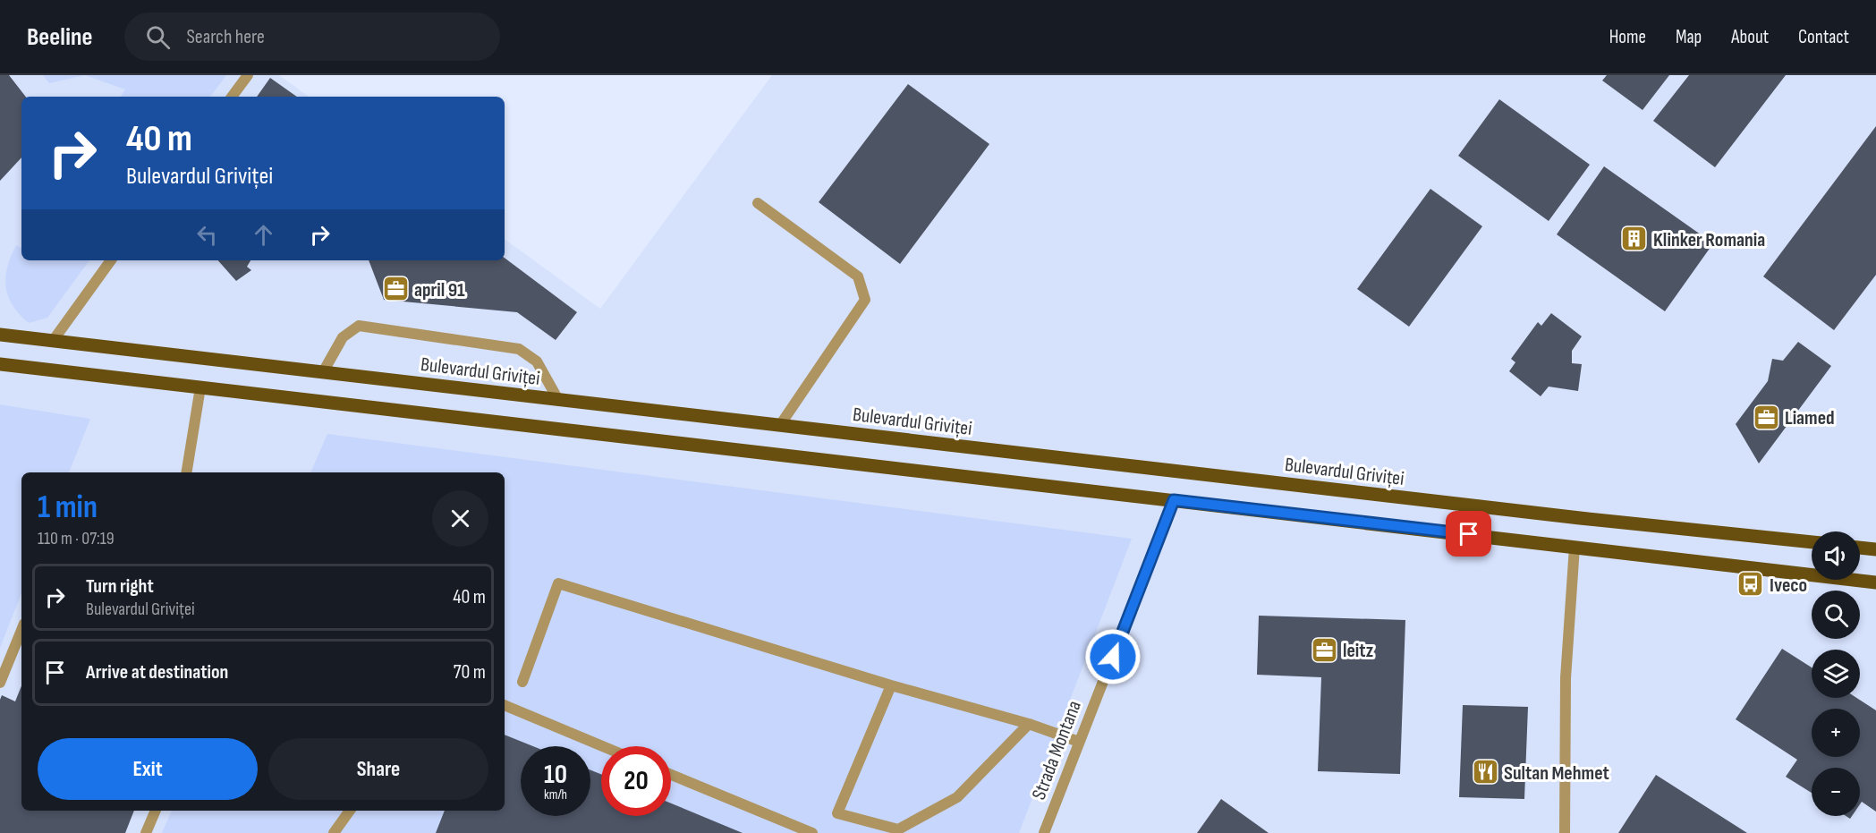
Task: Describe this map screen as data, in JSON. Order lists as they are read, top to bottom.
{
  "streets": {
    "main road": ["Bulevardul Griviței"],
    "street": ["Strada Montana"]
  },
  "places": {
    "building": ["Klinker Romania"],
    "office": ["april 91", "Liamed", "leitz"],
    "bus stop": ["Iveco"],
    "restaurant": ["Sultan Mehmet"]
  },
  "page": {
    "header": "Beeline",
    "search": "Search here",
    "nav": [
      "Home",
      "Map",
      "About",
      "Contact"
    ],
    "turn": ["40 m", "Bulevardul Griviței"],
    "heading": ["1 min", "110 m · 07:19"],
    "map_buttons": ["+", "−"],
    "list": [
      {
        "name": "Turn right",
        "note": "Bulevardul Griviței",
        "value": "40 m"
      },
      {
        "name": "Arrive at destination",
        "value": "70 m"
      }
    ],
    "buttons": ["Exit", "Share"],
    "speed": "10 km/h",
    "limit": "20"
  }
}
